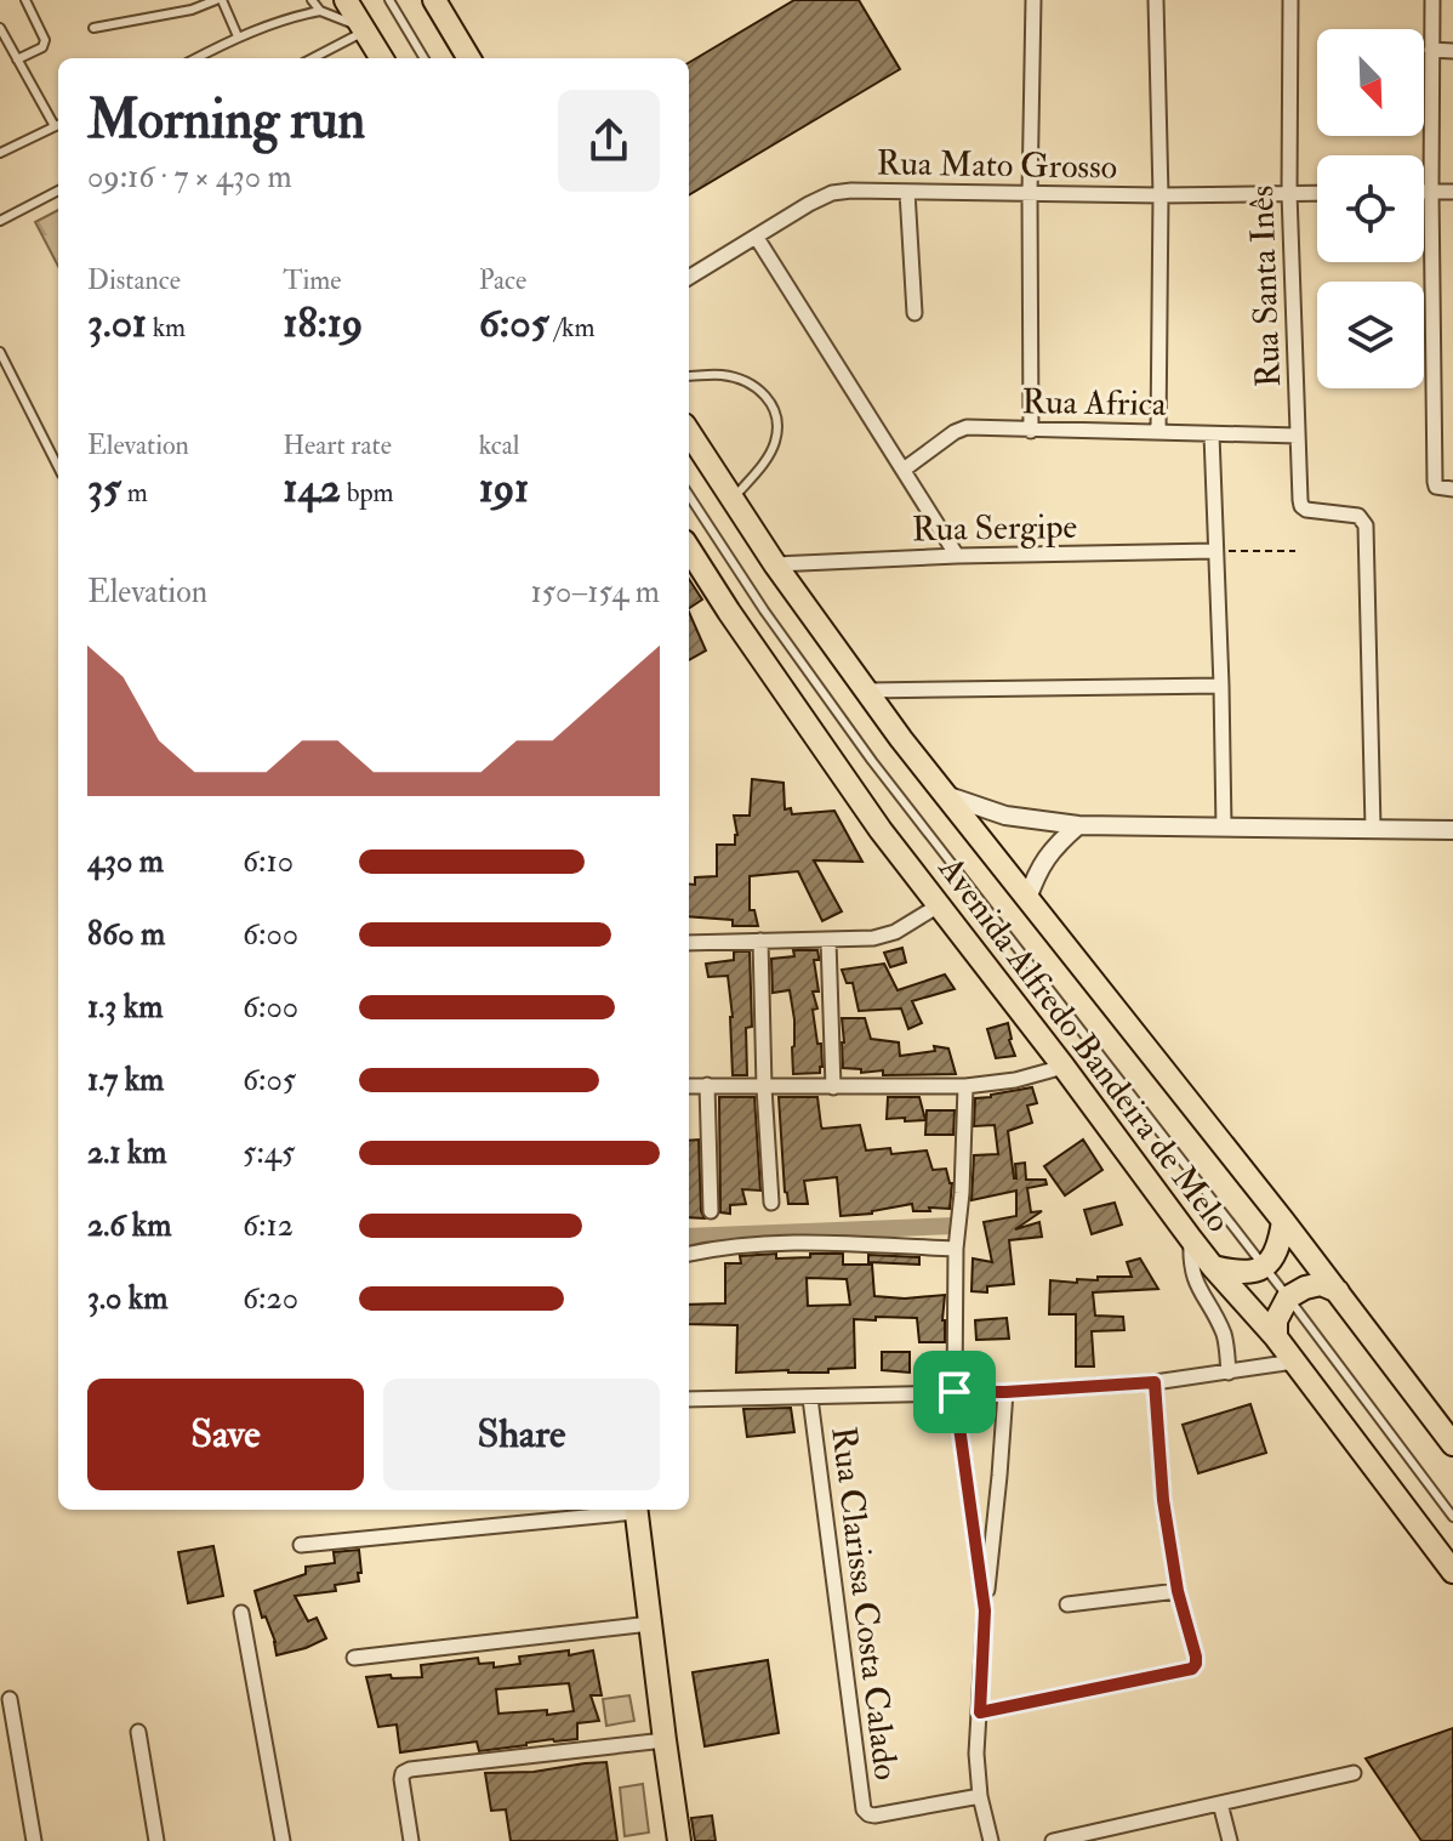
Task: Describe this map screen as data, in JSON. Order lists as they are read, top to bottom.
{
  "streets": {
    "main road": ["Avenida Alfredo Bandeira de Melo"],
    "street": [
      "Rua Mato Grosso",
      "Rua Santa Inês",
      "Rua Africa",
      "Rua Sergipe",
      "Rua Clarissa Costa Calado"
    ]
  },
  "crossings": [
    ["Rua Mato Grosso", "Rua Santa Inês"],
    ["Rua Santa Inês", "Rua Africa"],
    ["Rua Sergipe", "Avenida Alfredo Bandeira de Melo"]
  ],
  "north": "bottom right",
  "page": {
    "heading": ["Morning run", "09:16 · 7 × 430 m"],
    "stats": [
      ["Distance", "3.01 km"],
      ["Time", "18:19"],
      ["Pace", "6:05 /km"],
      ["Elevation", "35 m"],
      ["Heart rate", "142 bpm"],
      ["kcal", "191"]
    ],
    "chart": ["Elevation", "150–154 m"],
    "list": [
      {
        "name": "430 m",
        "note": "6:10"
      },
      {
        "name": "860 m",
        "note": "6:00"
      },
      {
        "name": "1.3 km",
        "note": "6:00"
      },
      {
        "name": "1.7 km",
        "note": "6:05"
      },
      {
        "name": "2.1 km",
        "note": "5:45"
      },
      {
        "name": "2.6 km",
        "note": "6:12"
      },
      {
        "name": "3.0 km",
        "note": "6:20"
      }
    ],
    "buttons": ["Save", "Share"]
  }
}
